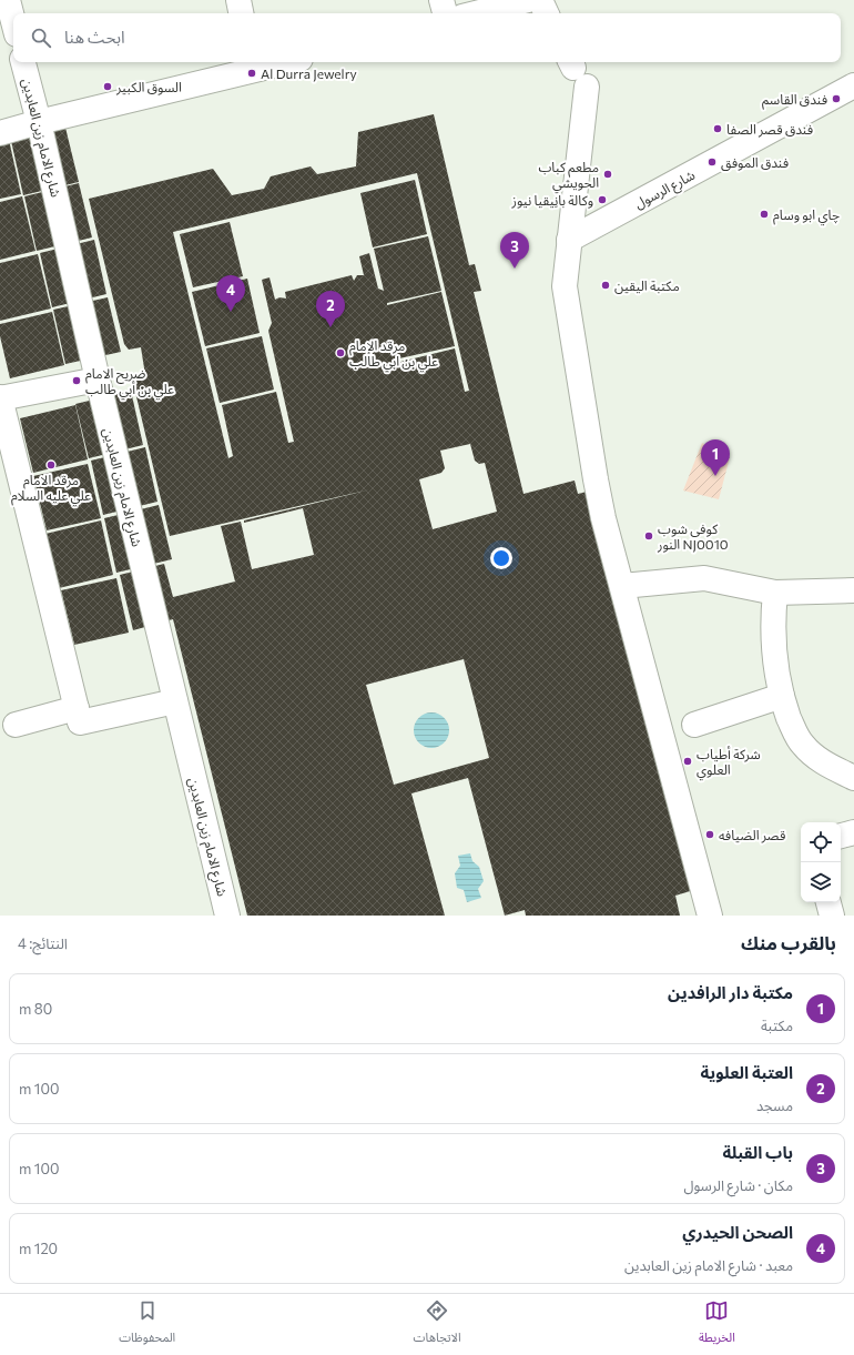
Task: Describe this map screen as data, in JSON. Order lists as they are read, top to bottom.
{
  "streets": {
    "street": ["شارع الامام زين العابدين", "شارع الرسول"]
  },
  "places": [
    "Al Durra Jewelry",
    "السوق الكبير",
    "فندق القاسم",
    "فندق قصر الصفا",
    "فندق الموفق",
    "مطعم كباب الحويشي",
    "وكالة بانِيقيا نيوز",
    "چاي ابو وسام",
    "مكتبة اليقين",
    "مرقد الإمام علي بن ابي طالب",
    "ضريح الامام علي بن أبي طالب",
    "مرقد الامام علي عليه السلام",
    "کوفی شوب النور NJ0010",
    "شركة أطياب العلوي",
    "قصر الضيافه"
  ],
  "page": {
    "search": "ابحث هنا",
    "pins": [
      "3",
      "4",
      "2",
      "1"
    ],
    "heading": ["بالقرب منك", "النتائج: 4"],
    "list": [
      {
        "mark": "1",
        "name": "مكتبة دار الرافدين",
        "note": "مكتبة",
        "value": "80 m"
      },
      {
        "mark": "2",
        "name": "العتبة العلوية",
        "note": "مسجد",
        "value": "100 m"
      },
      {
        "mark": "3",
        "name": "باب القبلة",
        "note": "مكان · شارع الرسول",
        "value": "100 m"
      },
      {
        "mark": "4",
        "name": "الصحن الحيدري",
        "note": "معبد · شارع الامام زين العابدين",
        "value": "120 m"
      }
    ],
    "nav": ["الخريطة", "الاتجاهات", "المحفوظات"]
  }
}
